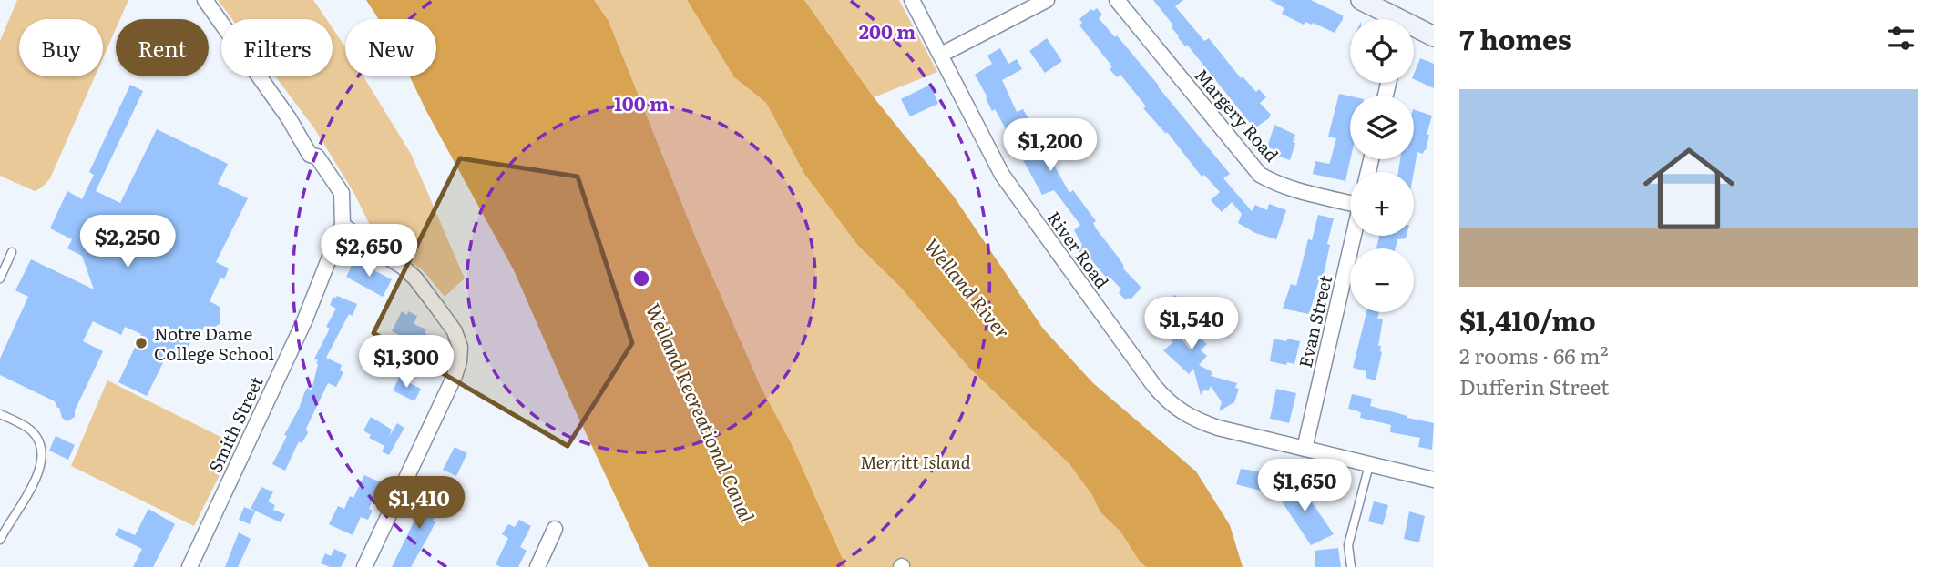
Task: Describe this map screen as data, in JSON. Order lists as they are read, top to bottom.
{
  "streets": {
    "street": [
      "Margery Road",
      "River Road",
      "Evan Street",
      "Smith Street"
    ]
  },
  "crossings": [
    ["River Road", "Evan Street"]
  ],
  "water": ["Welland River", "Welland Recreational Canal"],
  "parks": ["Merritt Island"],
  "places": ["Notre Dame College School"],
  "page": {
    "heading": "7 homes",
    "map_buttons": ["+", "−"],
    "chip": [
      "Buy",
      "Rent",
      "Filters",
      "New"
    ],
    "list": [
      {
        "name": "$1,410/mo",
        "note": "2 rooms · 66 m² · Dufferin Street"
      }
    ],
    "price": [
      "$1,200",
      "$2,250",
      "$2,650",
      "$1,540",
      "$1,300",
      "$1,650",
      "$1,410"
    ]
  },
  "rings": ["200 m", "100 m"]
}
